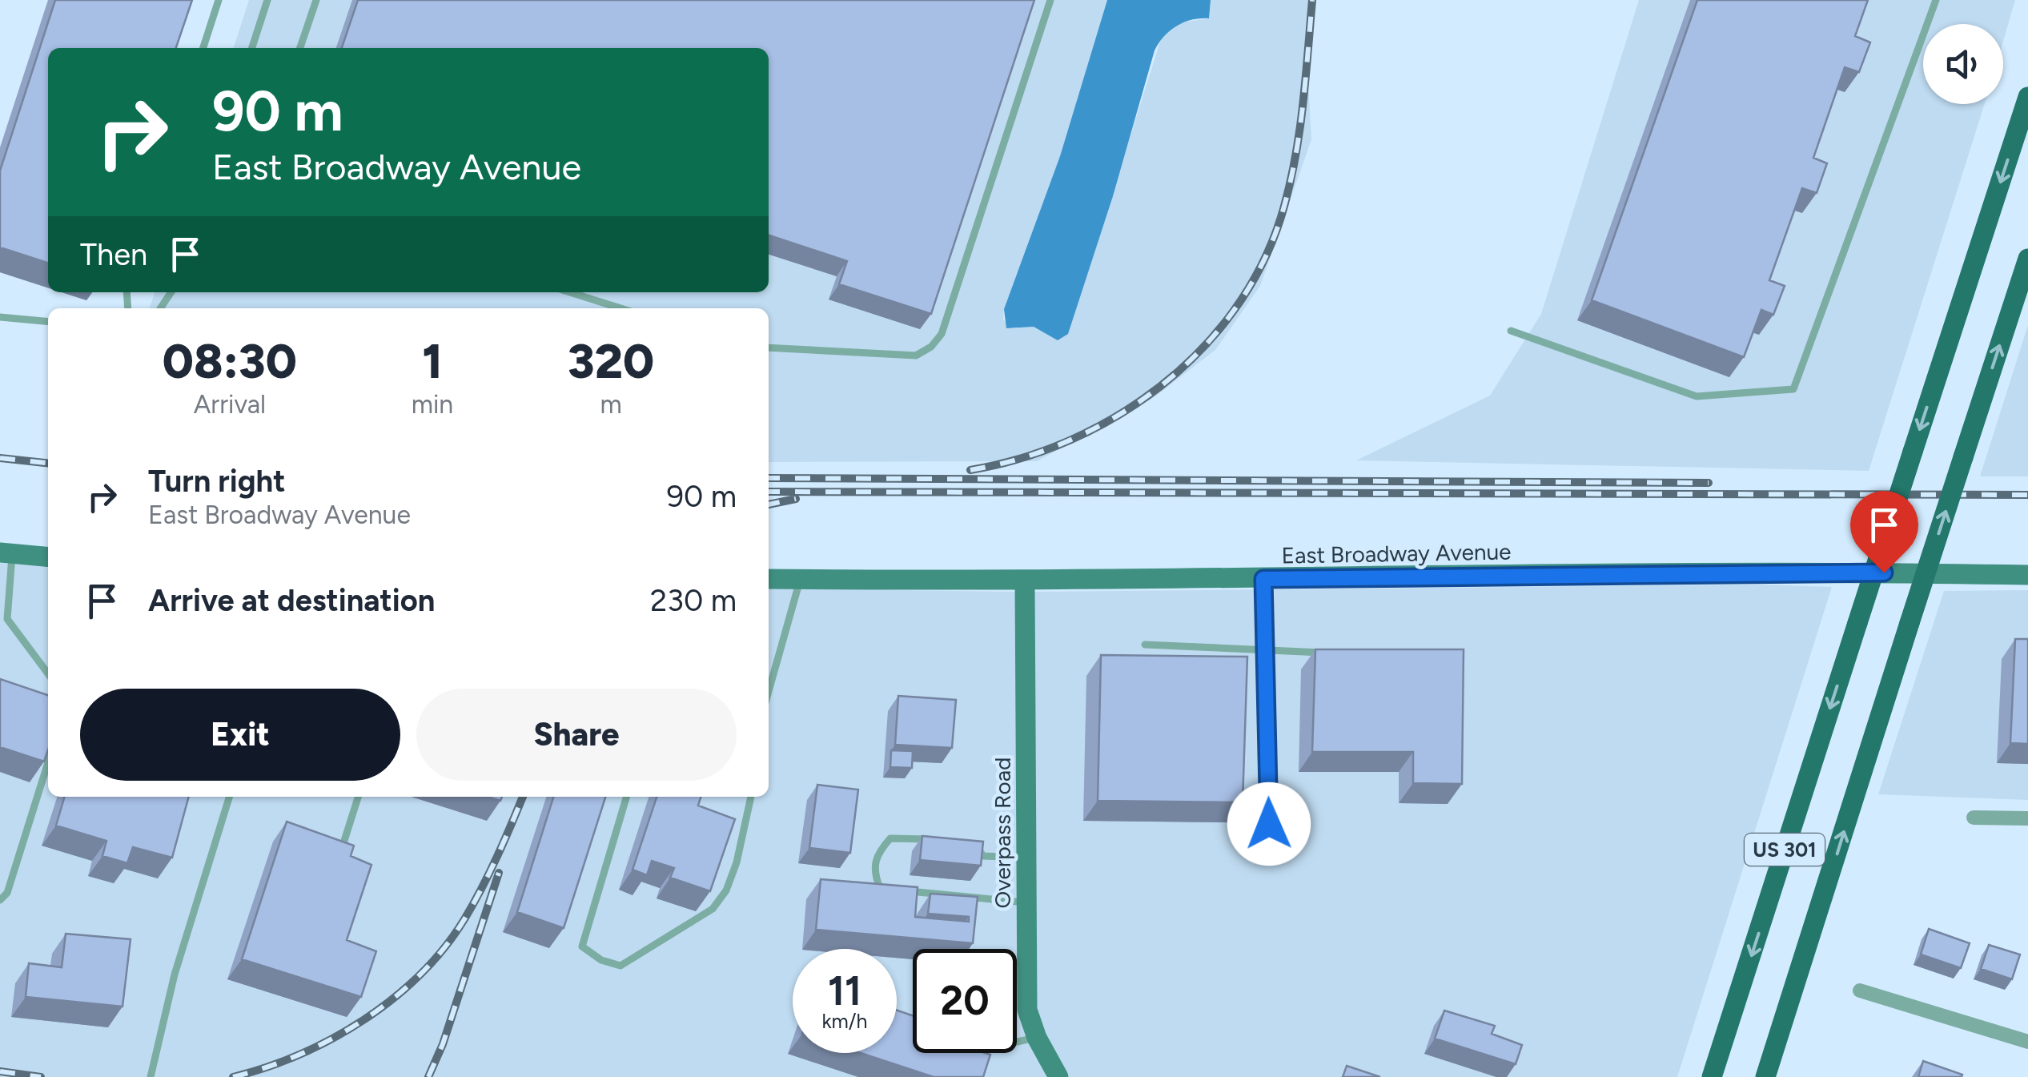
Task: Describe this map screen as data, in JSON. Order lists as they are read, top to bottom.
{
  "streets": {
    "main road": ["East Broadway Avenue", "Overpass Road", "US 301"]
  },
  "crossings": [
    ["East Broadway Avenue", "Overpass Road"]
  ],
  "page": {
    "turn": ["90 m", "East Broadway Avenue"],
    "then": "Then",
    "eta": [
      "08:30",
      "Arrival",
      "1",
      "min",
      "320",
      "m"
    ],
    "list": [
      {
        "name": "Turn right",
        "note": "East Broadway Avenue",
        "value": "90 m"
      },
      {
        "name": "Arrive at destination",
        "value": "230 m"
      }
    ],
    "buttons": ["Exit", "Share"],
    "speed": "11 km/h",
    "limit": "20"
  }
}
